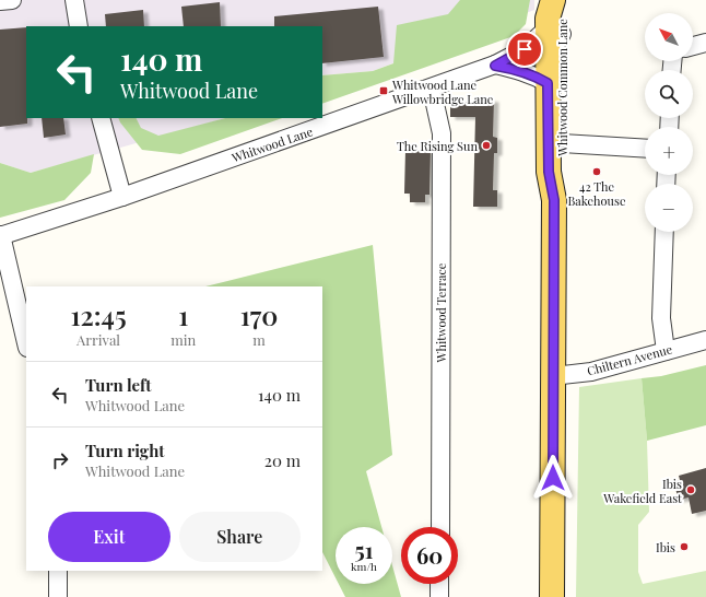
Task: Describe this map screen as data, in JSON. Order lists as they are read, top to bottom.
{
  "streets": {
    "main road": ["Whitwood Common Lane"],
    "street": ["Whitwood Lane", "Whitwood Terrace", "Chiltern Avenue"]
  },
  "crossings": [
    ["Whitwood Common Lane", "Whitwood Lane"],
    ["Whitwood Common Lane", "Chiltern Avenue"],
    ["Whitwood Lane", "Whitwood Terrace"]
  ],
  "places": {
    "transit": ["Whitwood Lane Willowbridge Lane"],
    "other": [
      "The Rising Sun",
      "42 The Bakehouse",
      "Ibis Wakefield East",
      "Ibis"
    ]
  },
  "north": "top left",
  "page": {
    "map_buttons": ["+", "−"],
    "turn": ["140 m", "Whitwood Lane"],
    "eta": [
      "12:45",
      "Arrival",
      "1",
      "min",
      "170",
      "m"
    ],
    "list": [
      {
        "name": "Turn left",
        "note": "Whitwood Lane",
        "value": "140 m"
      },
      {
        "name": "Turn right",
        "note": "Whitwood Lane",
        "value": "20 m"
      }
    ],
    "buttons": ["Exit", "Share"],
    "speed": "51 km/h",
    "limit": "60"
  }
}
